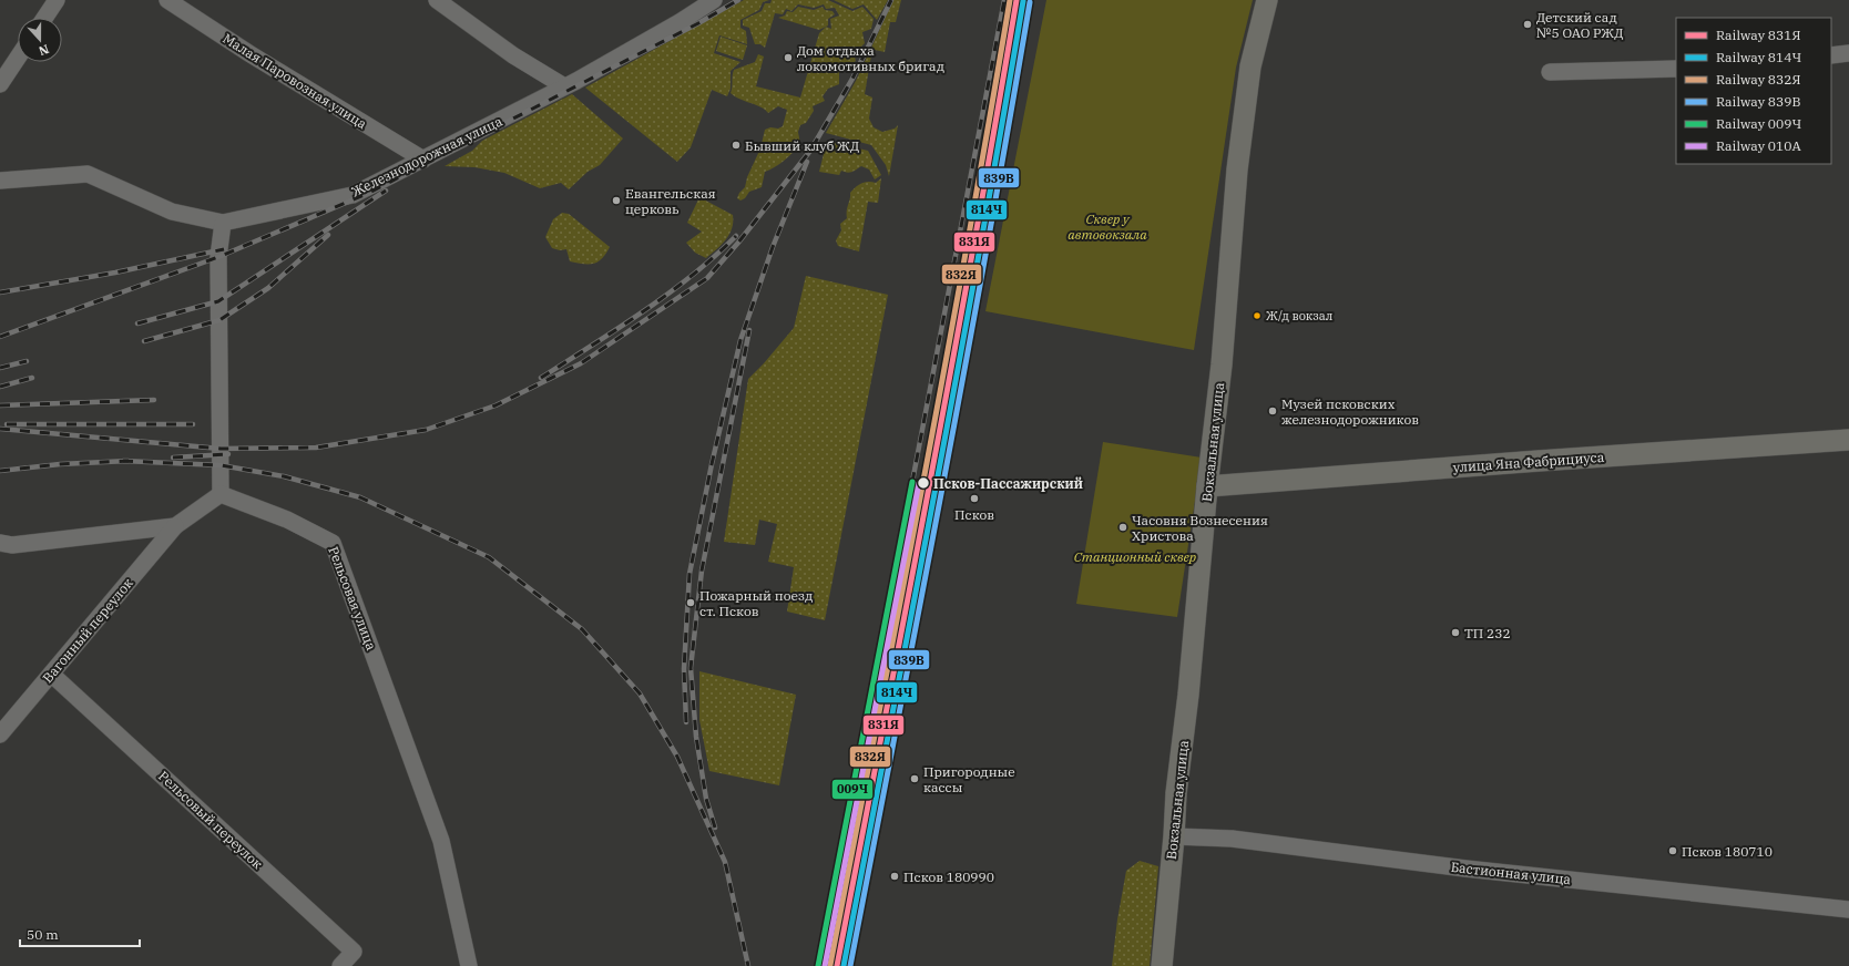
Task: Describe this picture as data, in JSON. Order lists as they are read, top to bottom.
{
  "streets": {
    "main road": ["Вокзальная улица", "улица Яна Фабрициуса"],
    "street": [
      "Малая Паровозная улица",
      "Железнодорожная улица",
      "Рельсовая улица",
      "Вагонный переулок",
      "Рельсовый переулок",
      "Бастионная улица"
    ]
  },
  "crossings": [
    ["Малая Паровозная улица", "Железнодорожная улица"],
    ["Вокзальная улица", "улица Яна Фабрициуса"],
    ["Вокзальная улица", "Бастионная улица"],
    ["Вагонный переулок", "Рельсовый переулок"]
  ],
  "parks": ["Сквер у автовокзала", "Станционный сквер"],
  "places": [
    "Детский сад №5 ОАО РЖД",
    "Дом отдыха локомотивных бригад",
    "Бывший клуб ЖД",
    "Евангельская церковь",
    "Ж/д вокзал",
    "Музей псковских железнодорожников",
    "Псков-Пассажирский",
    "Псков",
    "Часовня Вознесения Христова",
    "Пожарный поезд ст. Псков",
    "ТП 232",
    "Пригородные кассы",
    "Псков 180710",
    "Псков 180990"
  ],
  "lines": [
    "rail line 831Я",
    "rail line 832Я",
    "rail line 814Ч",
    "rail line 839В",
    "rail line 009Ч",
    "rail line 010А"
  ],
  "legend": [
    "Railway 831Я",
    "Railway 814Ч",
    "Railway 832Я",
    "Railway 839В",
    "Railway 009Ч",
    "Railway 010А"
  ],
  "scale_bar": "50 m",
  "north": "bottom"
}
